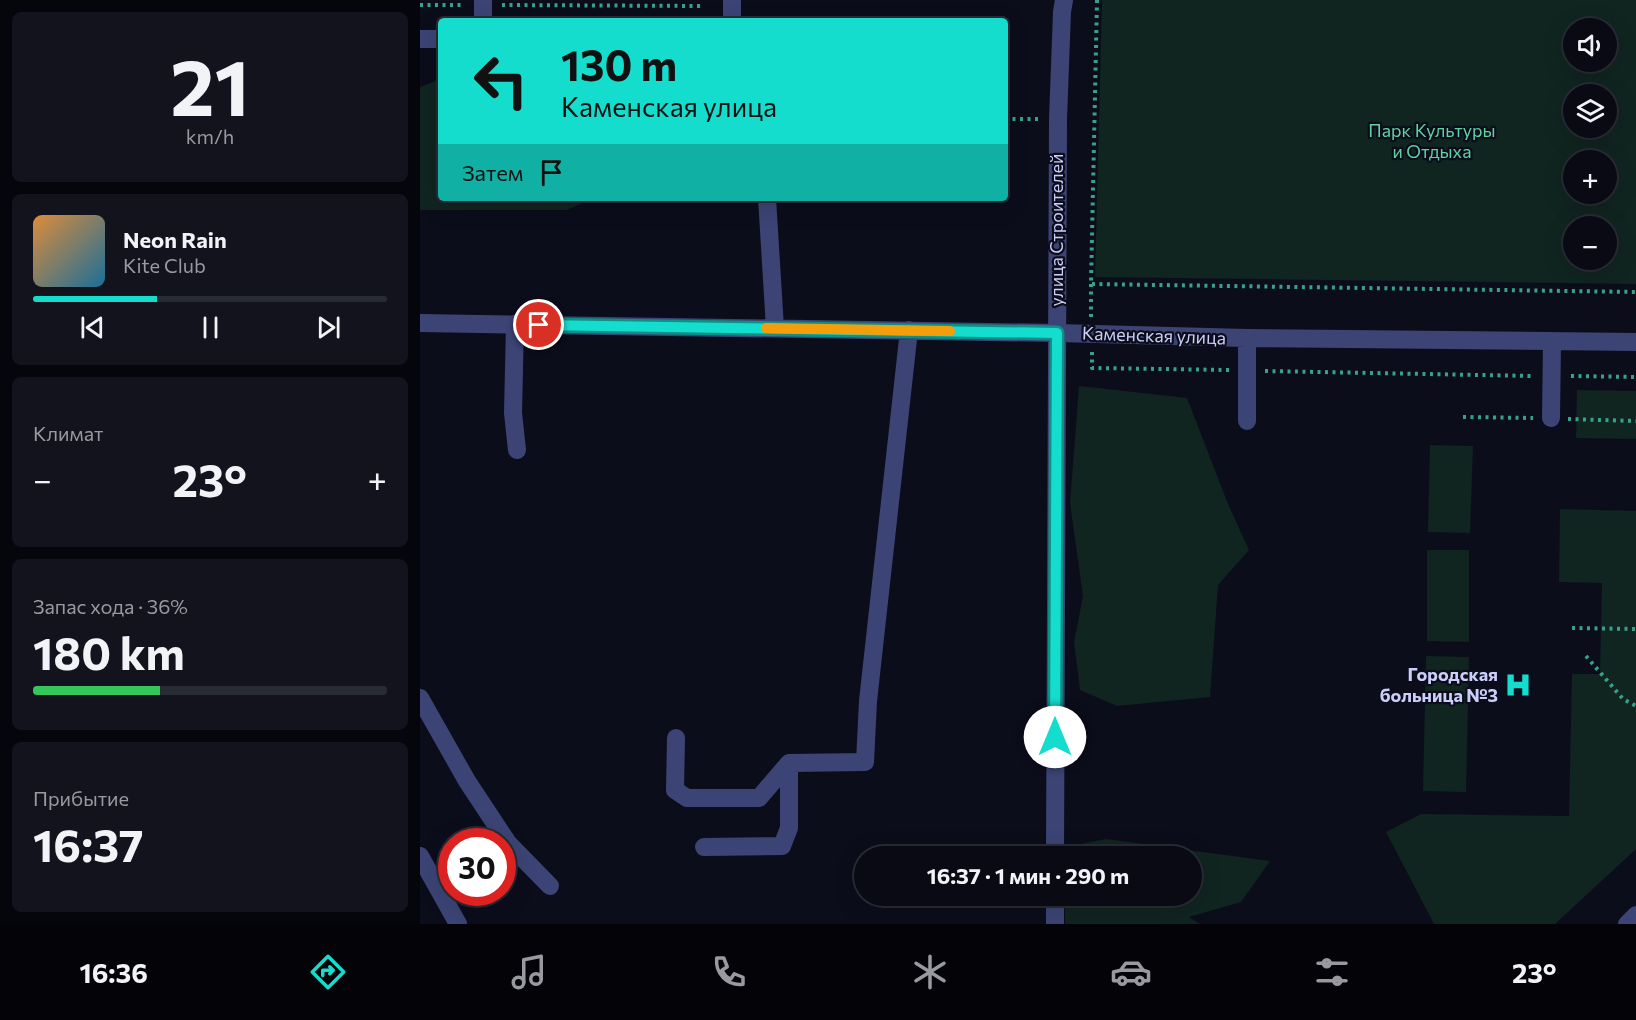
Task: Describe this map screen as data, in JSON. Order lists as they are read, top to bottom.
{
  "streets": {
    "street": ["улица Строителей", "Каменская улица"]
  },
  "crossings": [
    ["улица Строителей", "Каменская улица"]
  ],
  "parks": ["Парк Культуры и Отдыха"],
  "places": {
    "hospital": ["Городская больница №3"]
  },
  "page": {
    "tile": [
      ["21", "km/h"],
      "Климат",
      ["Запас хода · 36%", "180 km"],
      ["Прибытие", "16:37"]
    ],
    "map_buttons": ["+", "−"],
    "turn": ["130 m", "Каменская улица"],
    "then": "Затем",
    "song": ["Neon Rain", "Kite Club"],
    "heat": ["−", "23°", "+"],
    "limit": "30",
    "trip": "16:37 · 1 мин · 290 m",
    "tabs": ["16:36", "23°"]
  }
}
